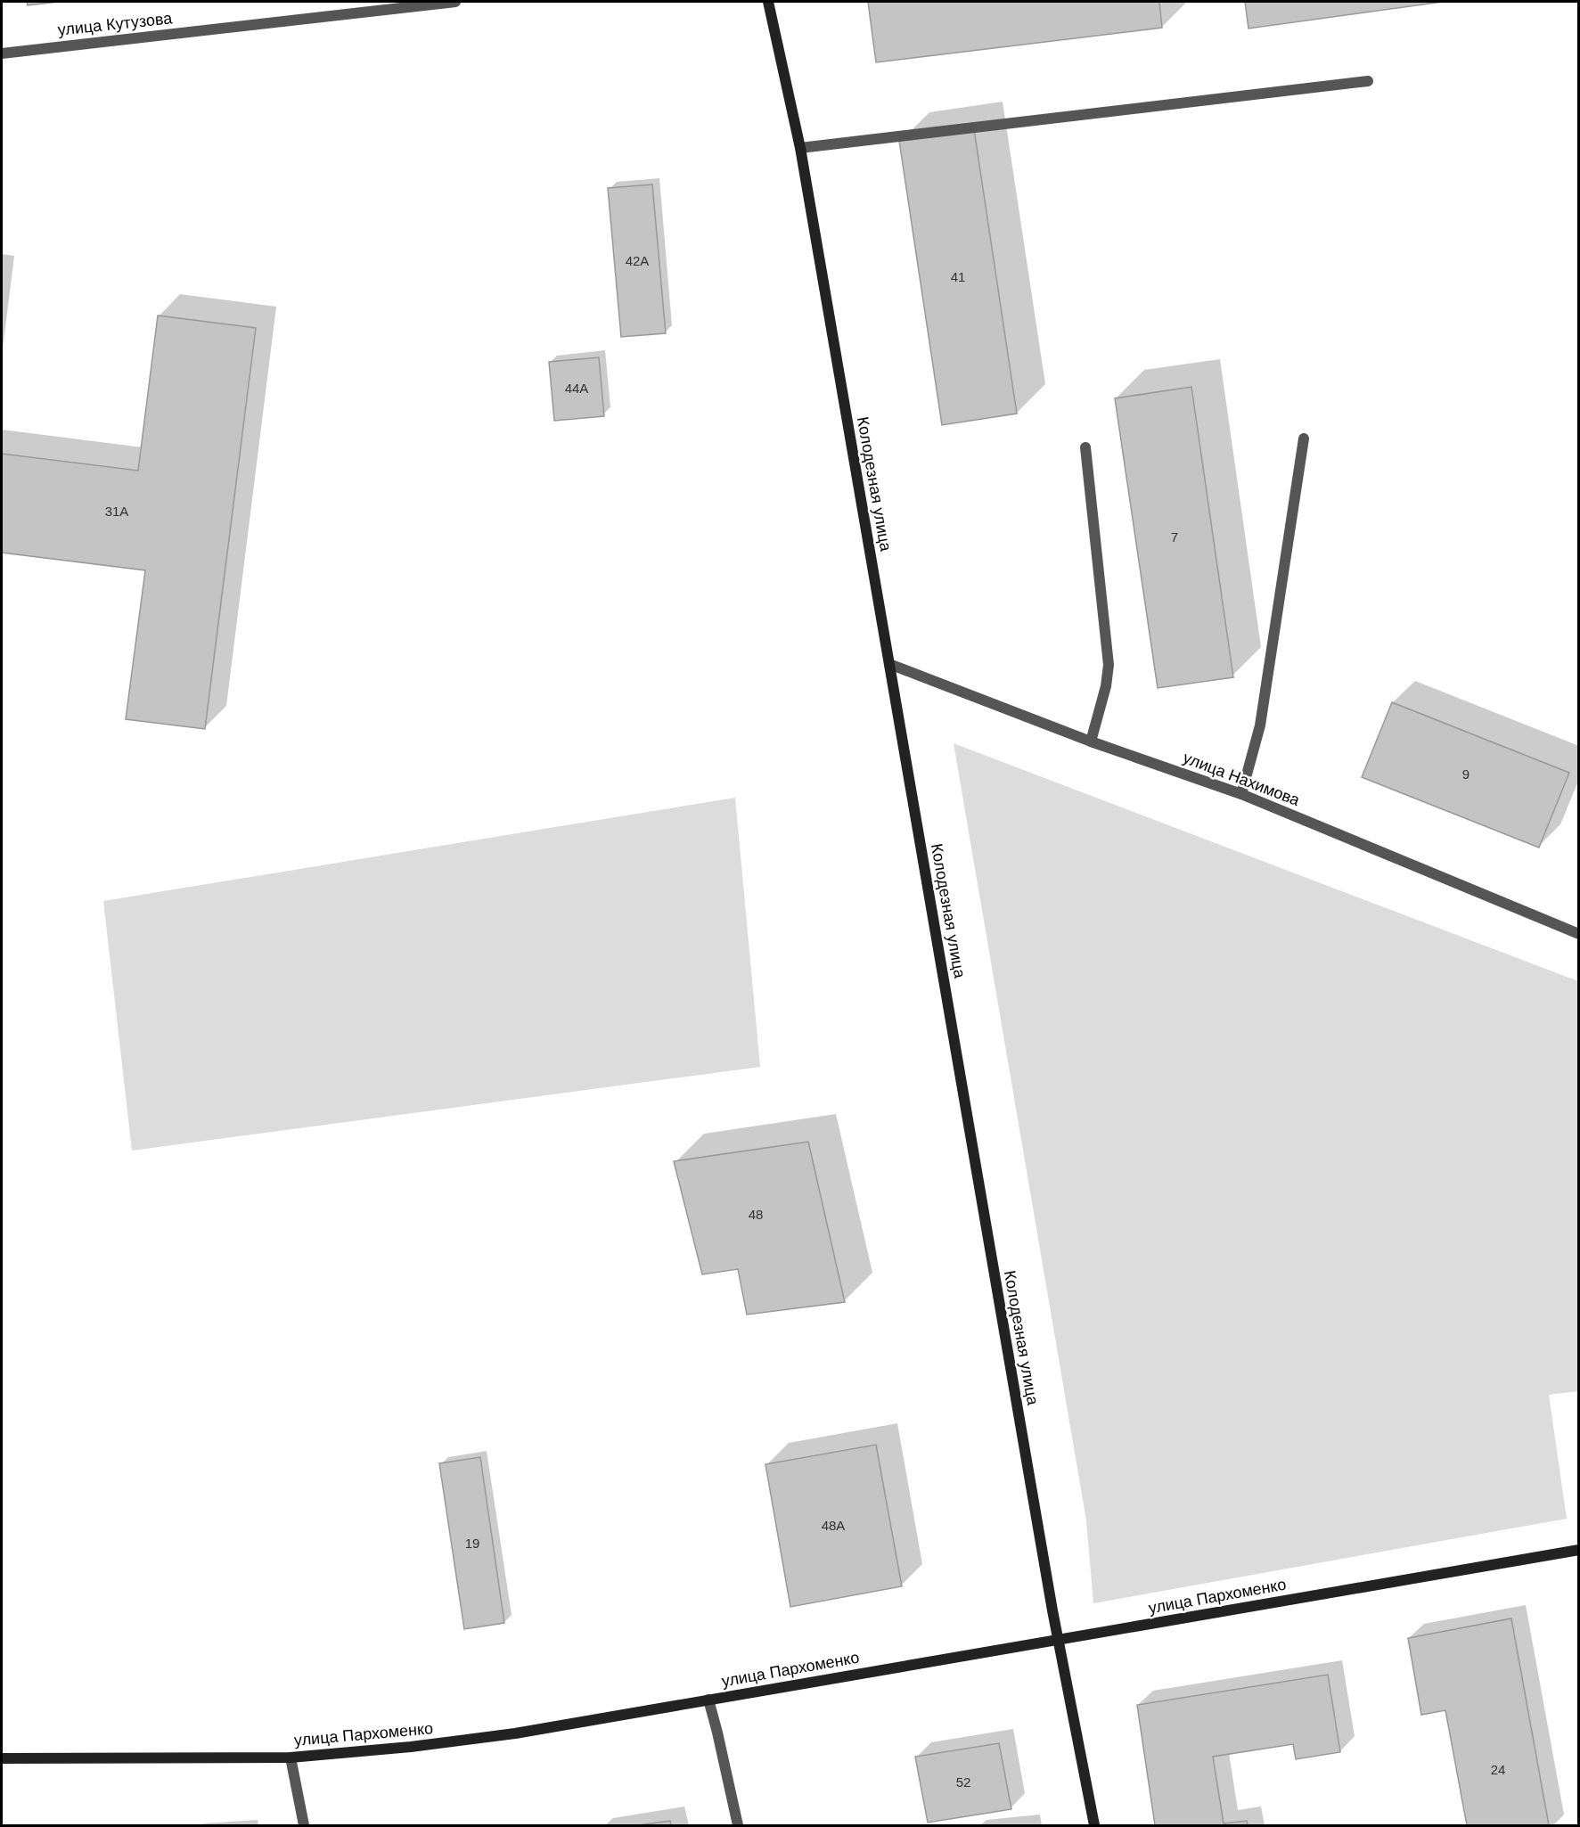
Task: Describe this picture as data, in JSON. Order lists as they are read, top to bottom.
{
  "streets": {
    "main road": ["Колодезная улица", "улица Пархоменко"],
    "street": ["улица Кутузова", "улица Нахимова"]
  },
  "crossings": [
    ["Колодезная улица", "улица Нахимова"],
    ["Колодезная улица", "улица Пархоменко"]
  ],
  "house_numbers": [
    "42А",
    "41",
    "44А",
    "31А",
    "7",
    "9",
    "48",
    "48А",
    "19",
    "24",
    "52"
  ]
}
